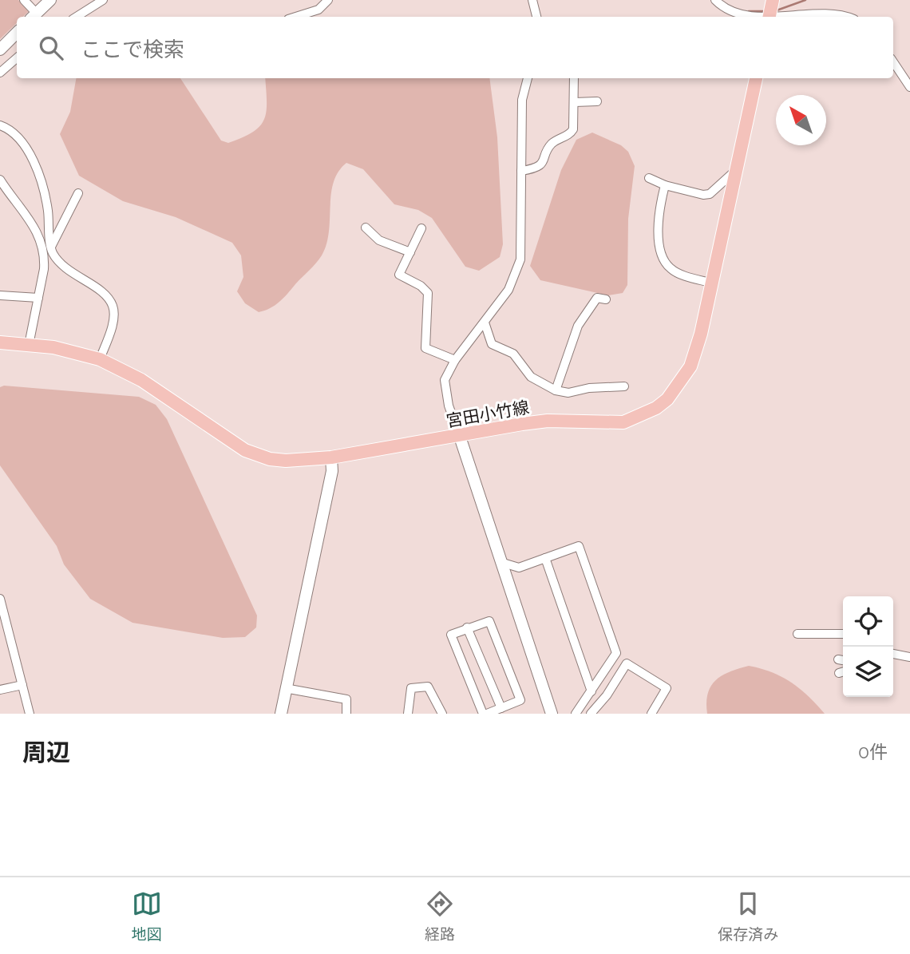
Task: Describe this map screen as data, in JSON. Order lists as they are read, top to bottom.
{
  "streets": {
    "main road": ["宮田小竹線"]
  },
  "north": "top left",
  "page": {
    "search": "ここで検索",
    "heading": ["周辺", "0件"],
    "nav": ["地図", "経路", "保存済み"]
  }
}
